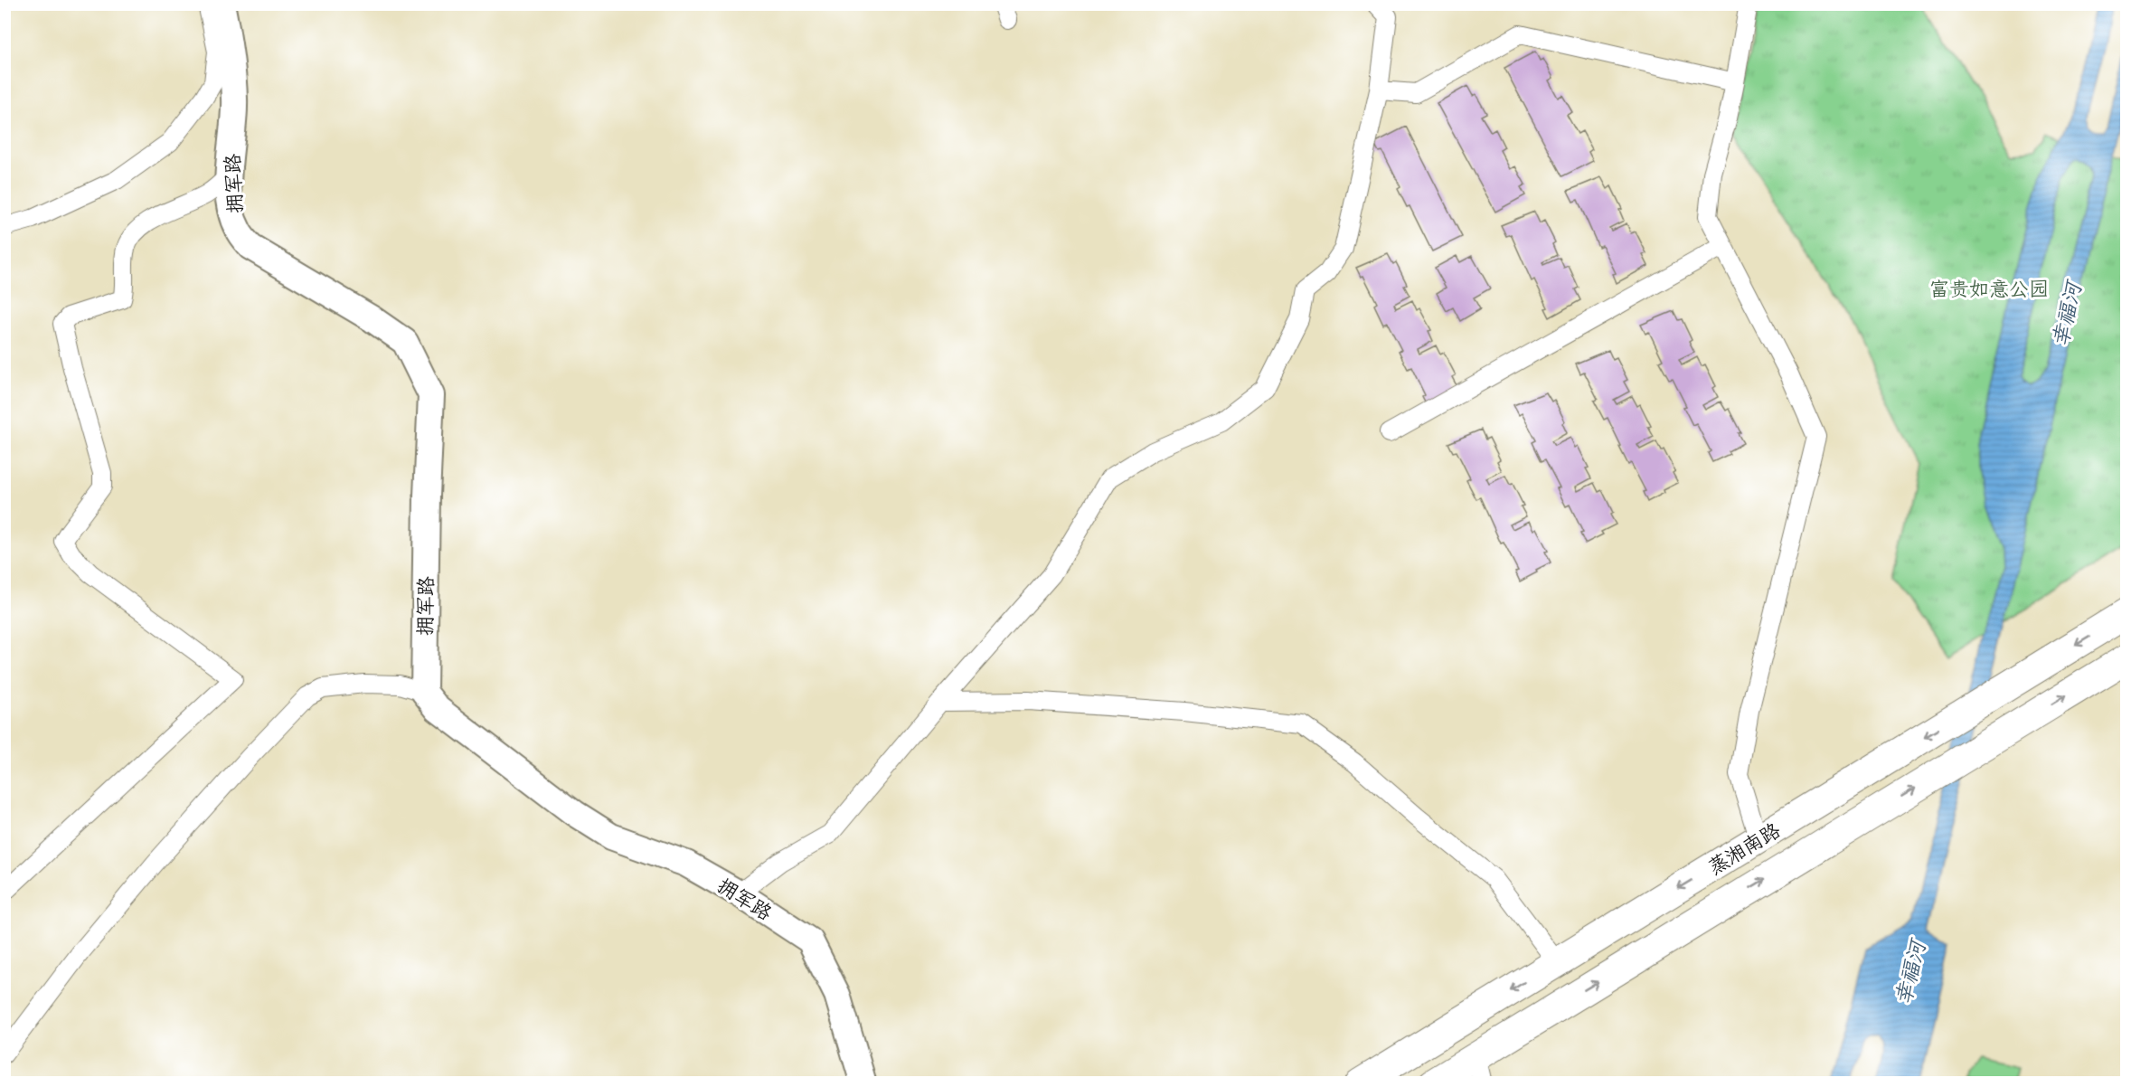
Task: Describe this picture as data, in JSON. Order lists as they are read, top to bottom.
{
  "streets": {
    "main road": ["蒸湘南路"],
    "street": ["拥军路"]
  },
  "water": ["幸福河"],
  "parks": ["富贵如意公园"]
}
